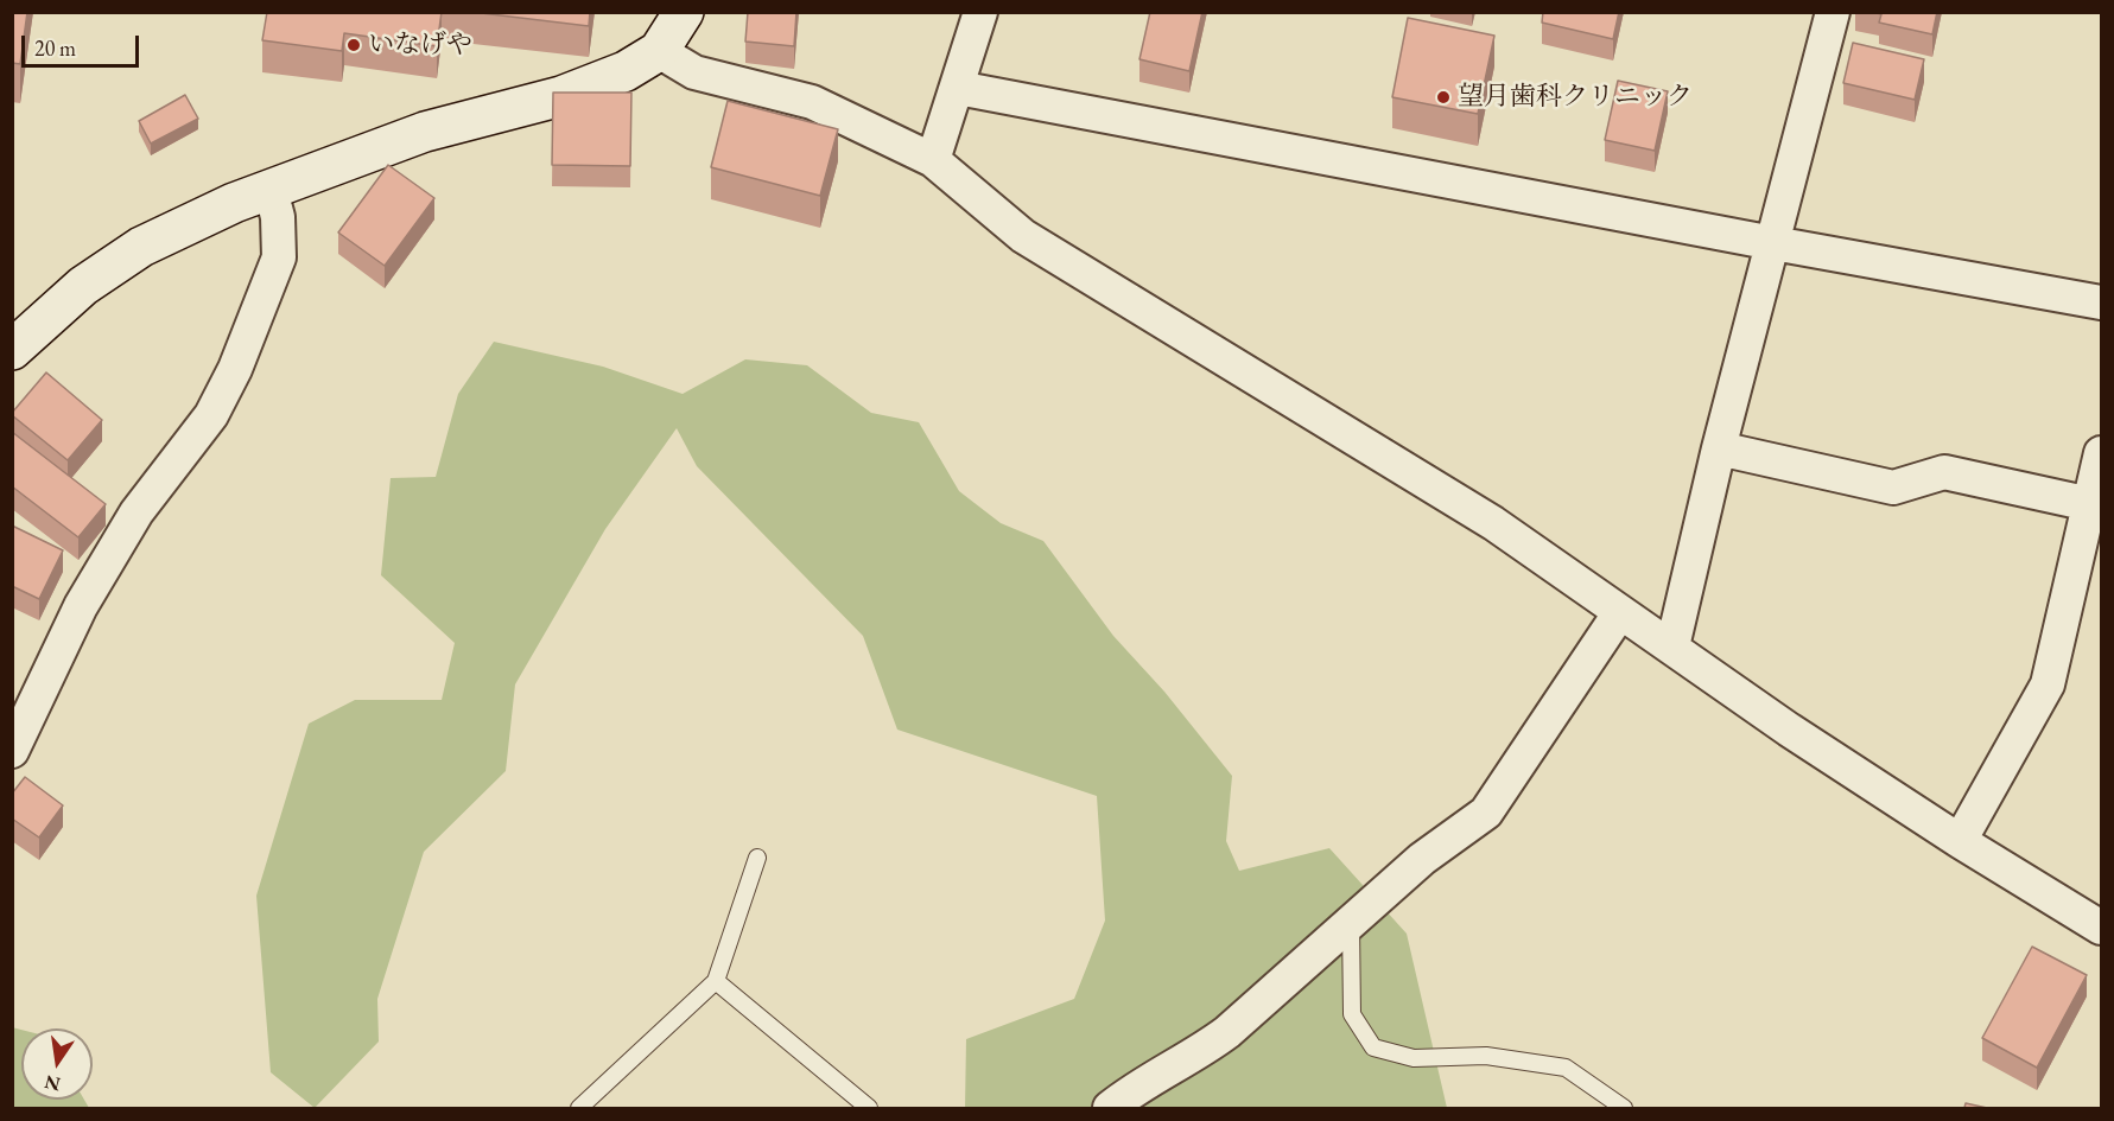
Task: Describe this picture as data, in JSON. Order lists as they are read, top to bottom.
{
  "places": ["いなげや", "望月歯科クリニック"],
  "scale_bar": "20 m",
  "north": "bottom"
}
